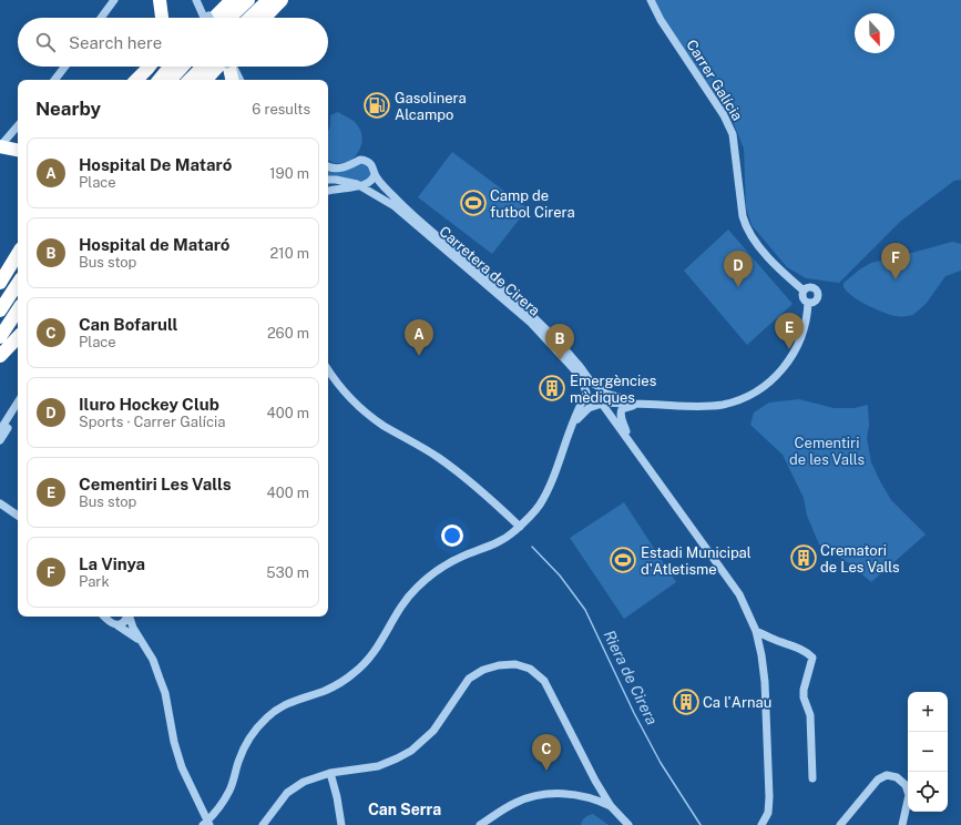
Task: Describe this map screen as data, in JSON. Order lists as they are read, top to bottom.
{
  "streets": {
    "street": ["Carrer Galícia", "Carretera de Cirera"]
  },
  "districts": ["Can Serra"],
  "water": ["Riera de Cirera"],
  "parks": ["Cementiri de les Valls"],
  "places": {
    "fuel station": ["Gasolinera Alcampo"],
    "sports": ["Camp de futbol Cirera", "Estadi Municipal d'Atletisme"],
    "building": ["Emergències mèdiques", "Crematori de Les Valls", "Ca l'Arnau"]
  },
  "north": "bottom",
  "page": {
    "search": "Search here",
    "heading": ["Nearby", "6 results"],
    "list": [
      {
        "mark": "A",
        "name": "Hospital De Mataró",
        "note": "Place",
        "value": "190 m"
      },
      {
        "mark": "B",
        "name": "Hospital de Mataró",
        "note": "Bus stop",
        "value": "210 m"
      },
      {
        "mark": "C",
        "name": "Can Bofarull",
        "note": "Place",
        "value": "260 m"
      },
      {
        "mark": "D",
        "name": "Iluro Hockey Club",
        "note": "Sports · Carrer Galícia",
        "value": "400 m"
      },
      {
        "mark": "E",
        "name": "Cementiri Les Valls",
        "note": "Bus stop",
        "value": "400 m"
      },
      {
        "mark": "F",
        "name": "La Vinya",
        "note": "Park",
        "value": "530 m"
      }
    ],
    "pins": [
      "F",
      "D",
      "E",
      "A",
      "B",
      "C"
    ],
    "map_buttons": ["+", "−"]
  }
}
